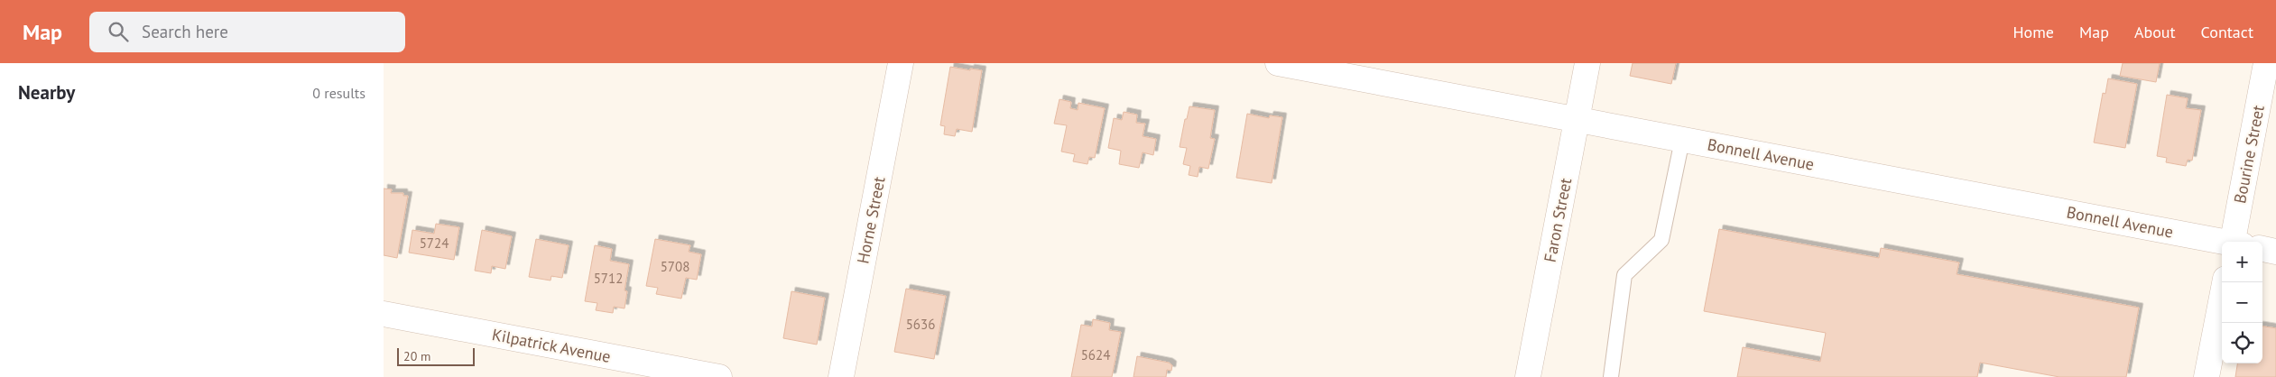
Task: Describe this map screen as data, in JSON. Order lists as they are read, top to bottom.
{
  "streets": {
    "street": [
      "Bonnell Avenue",
      "Bourine Street",
      "Horne Street",
      "Faron Street",
      "Kilpatrick Avenue"
    ]
  },
  "crossings": [
    ["Bonnell Avenue", "Faron Street"]
  ],
  "house_numbers": [
    "5724",
    "5708",
    "5712",
    "5636",
    "5624"
  ],
  "scale_bar": "20 m",
  "page": {
    "header": "Map",
    "search": "Search here",
    "nav": [
      "Home",
      "Map",
      "About",
      "Contact"
    ],
    "heading": ["Nearby", "0 results"],
    "map_buttons": ["+", "−"],
    "scale": "20 m"
  }
}
